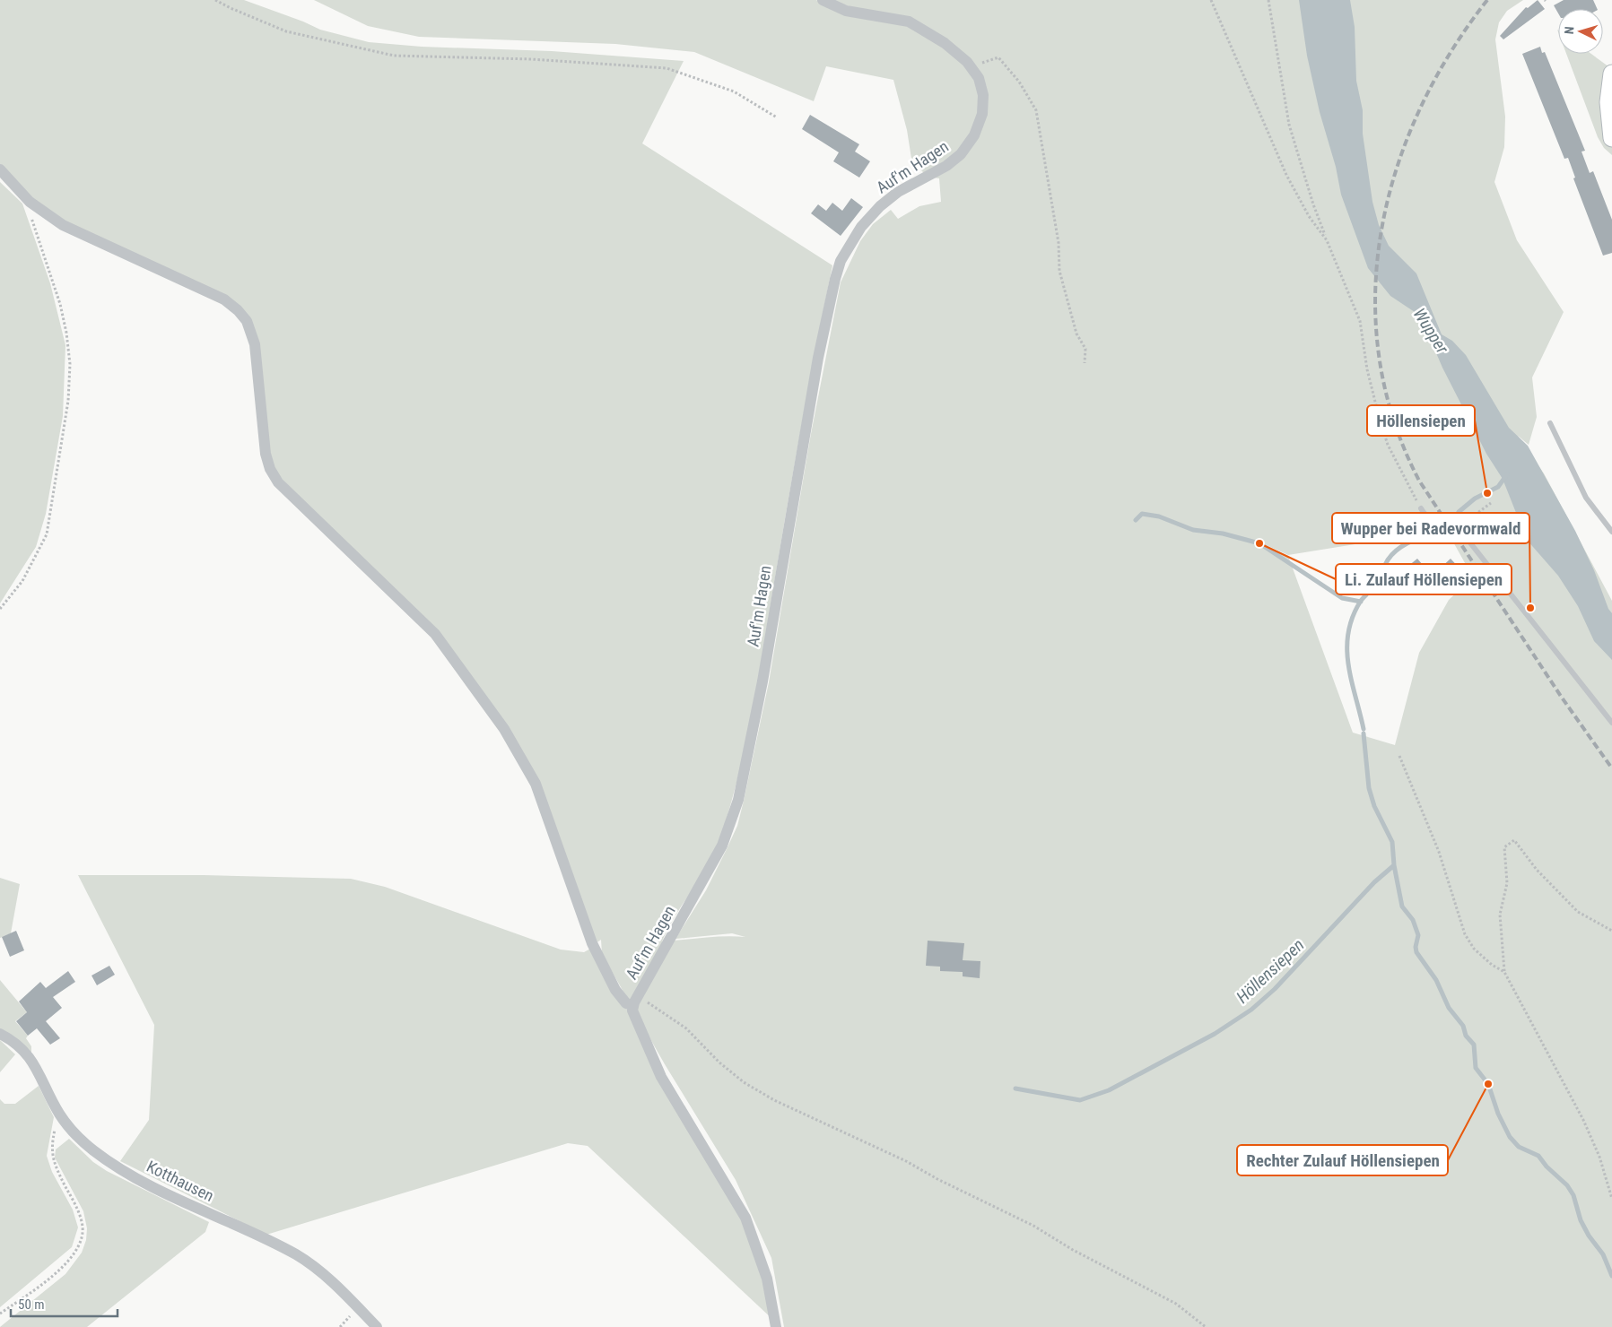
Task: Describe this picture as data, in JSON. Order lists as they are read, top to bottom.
{
  "streets": {
    "street": ["Auf'm Hagen", "Kotthausen"]
  },
  "water": ["Wupper", "Höllensiepen"],
  "places": [
    "Höllensiepen",
    "Li. Zulauf Höllensiepen",
    "Wupper bei Radevormwald",
    "Rechter Zulauf Höllensiepen"
  ],
  "scale_bar": "50 m",
  "north": "left"
}
